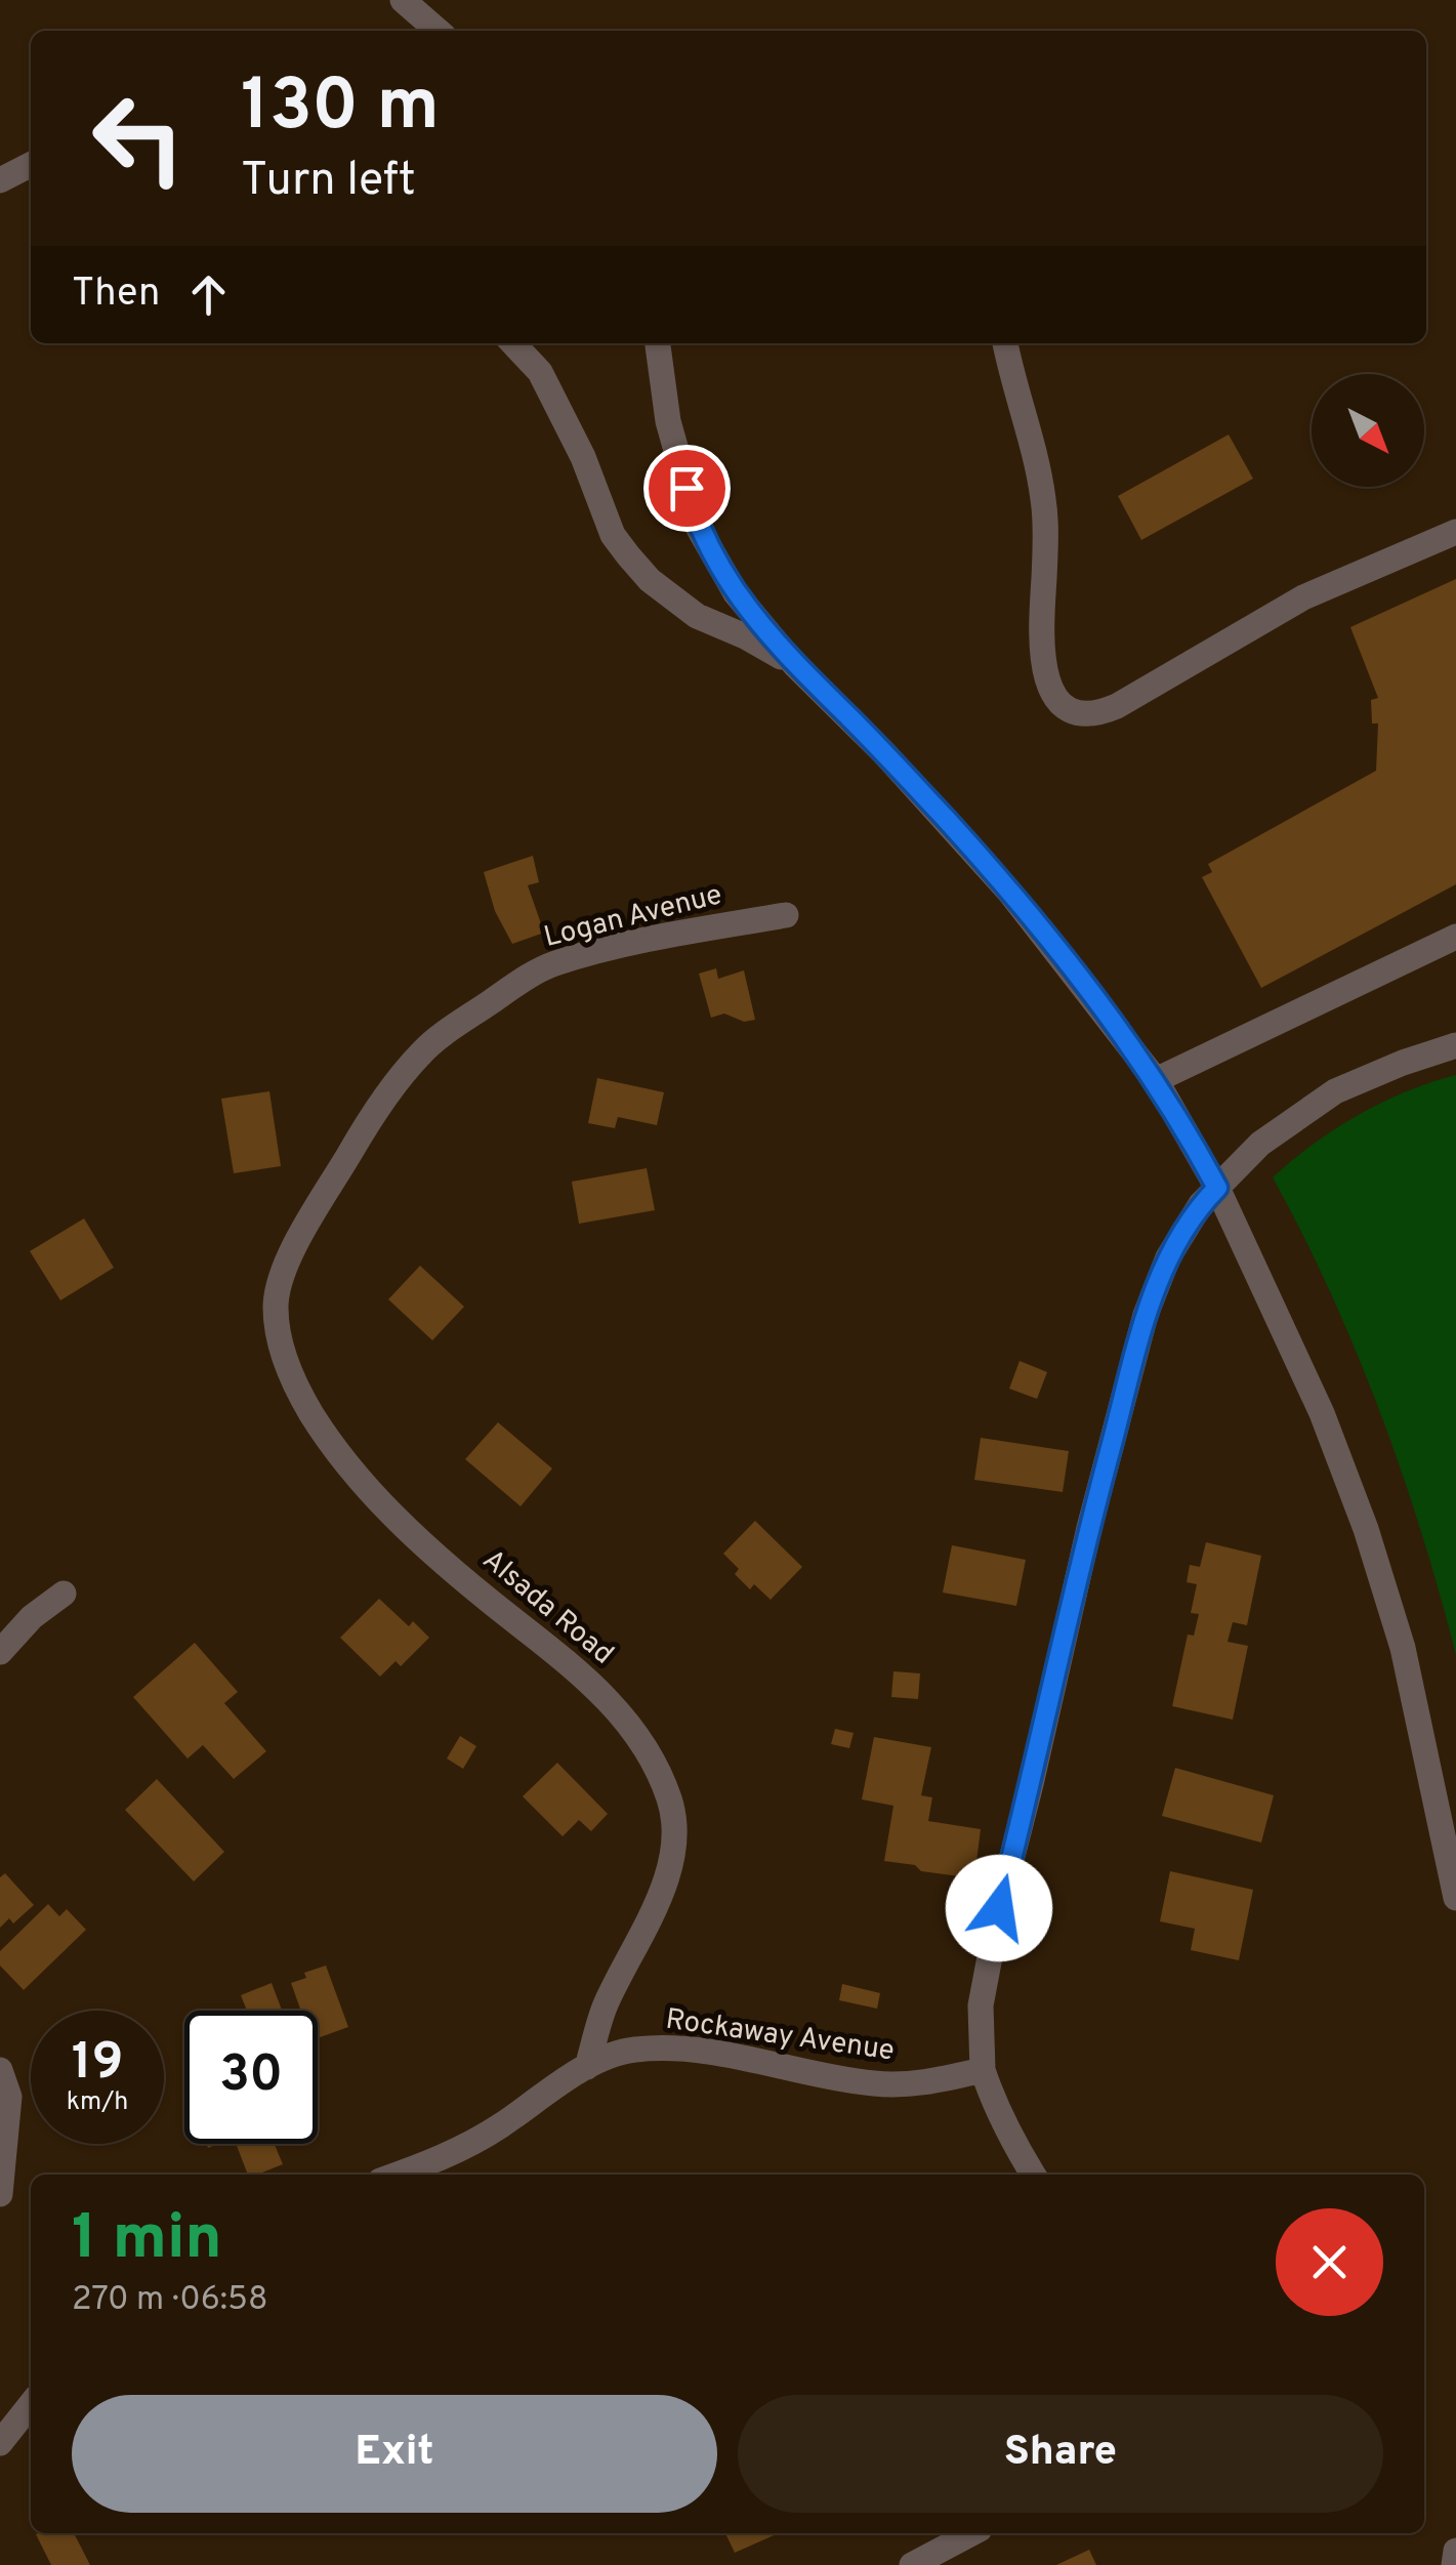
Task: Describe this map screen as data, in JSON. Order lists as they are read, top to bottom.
{
  "streets": {
    "street": ["Logan Avenue", "Alsada Road", "Rockaway Avenue"]
  },
  "crossings": [
    ["Logan Avenue", "Alsada Road"],
    ["Alsada Road", "Rockaway Avenue"]
  ],
  "north": "bottom right",
  "page": {
    "turn": ["130 m", "Turn left"],
    "then": "Then",
    "speed": "19 km/h",
    "limit": "30",
    "heading": ["1 min", "270 m · 06:58"],
    "buttons": ["Exit", "Share"]
  }
}
